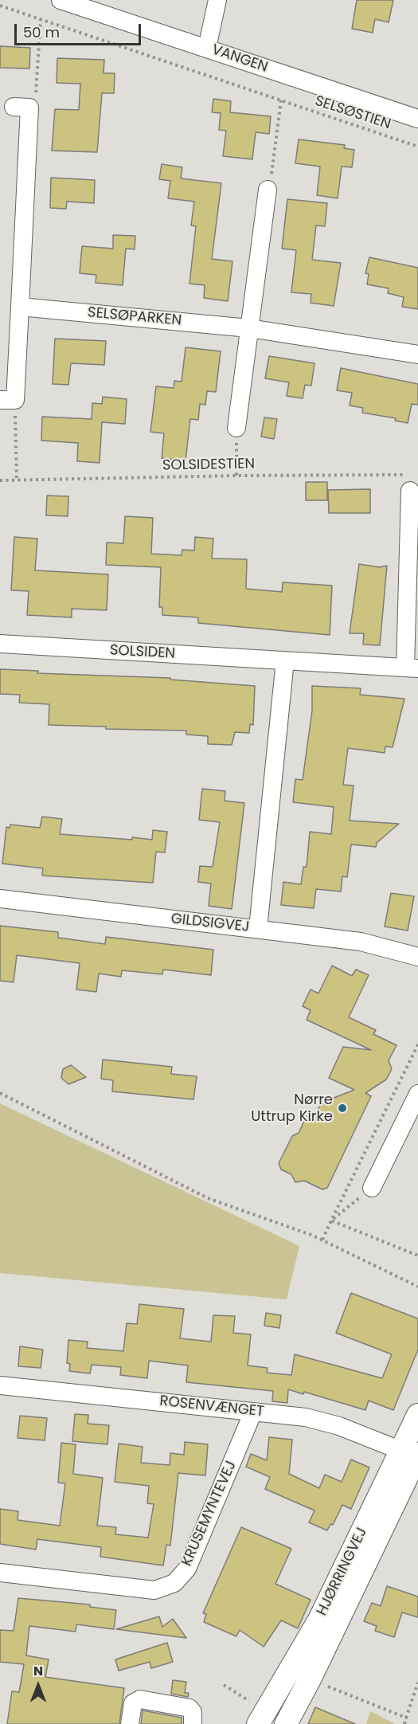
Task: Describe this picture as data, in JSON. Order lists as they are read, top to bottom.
{
  "streets": {
    "main road": ["HJØRRINGVEJ"],
    "street": [
      "VANGEN",
      "SELSØPARKEN",
      "SOLSIDEN",
      "GILDSIGVEJ",
      "ROSENVÆNGET",
      "KRUSEMYNTEVEJ"
    ],
    "path": ["SELSØSTIEN", "SOLSIDESTIEN"]
  },
  "crossings": [
    ["SOLSIDESTIEN", "SOLSIDEN"],
    ["ROSENVÆNGET", "KRUSEMYNTEVEJ"],
    ["ROSENVÆNGET", "HJØRRINGVEJ"]
  ],
  "places": ["Nørre Uttrup Kirke"],
  "scale_bar": "50 m",
  "north": "top"
}
